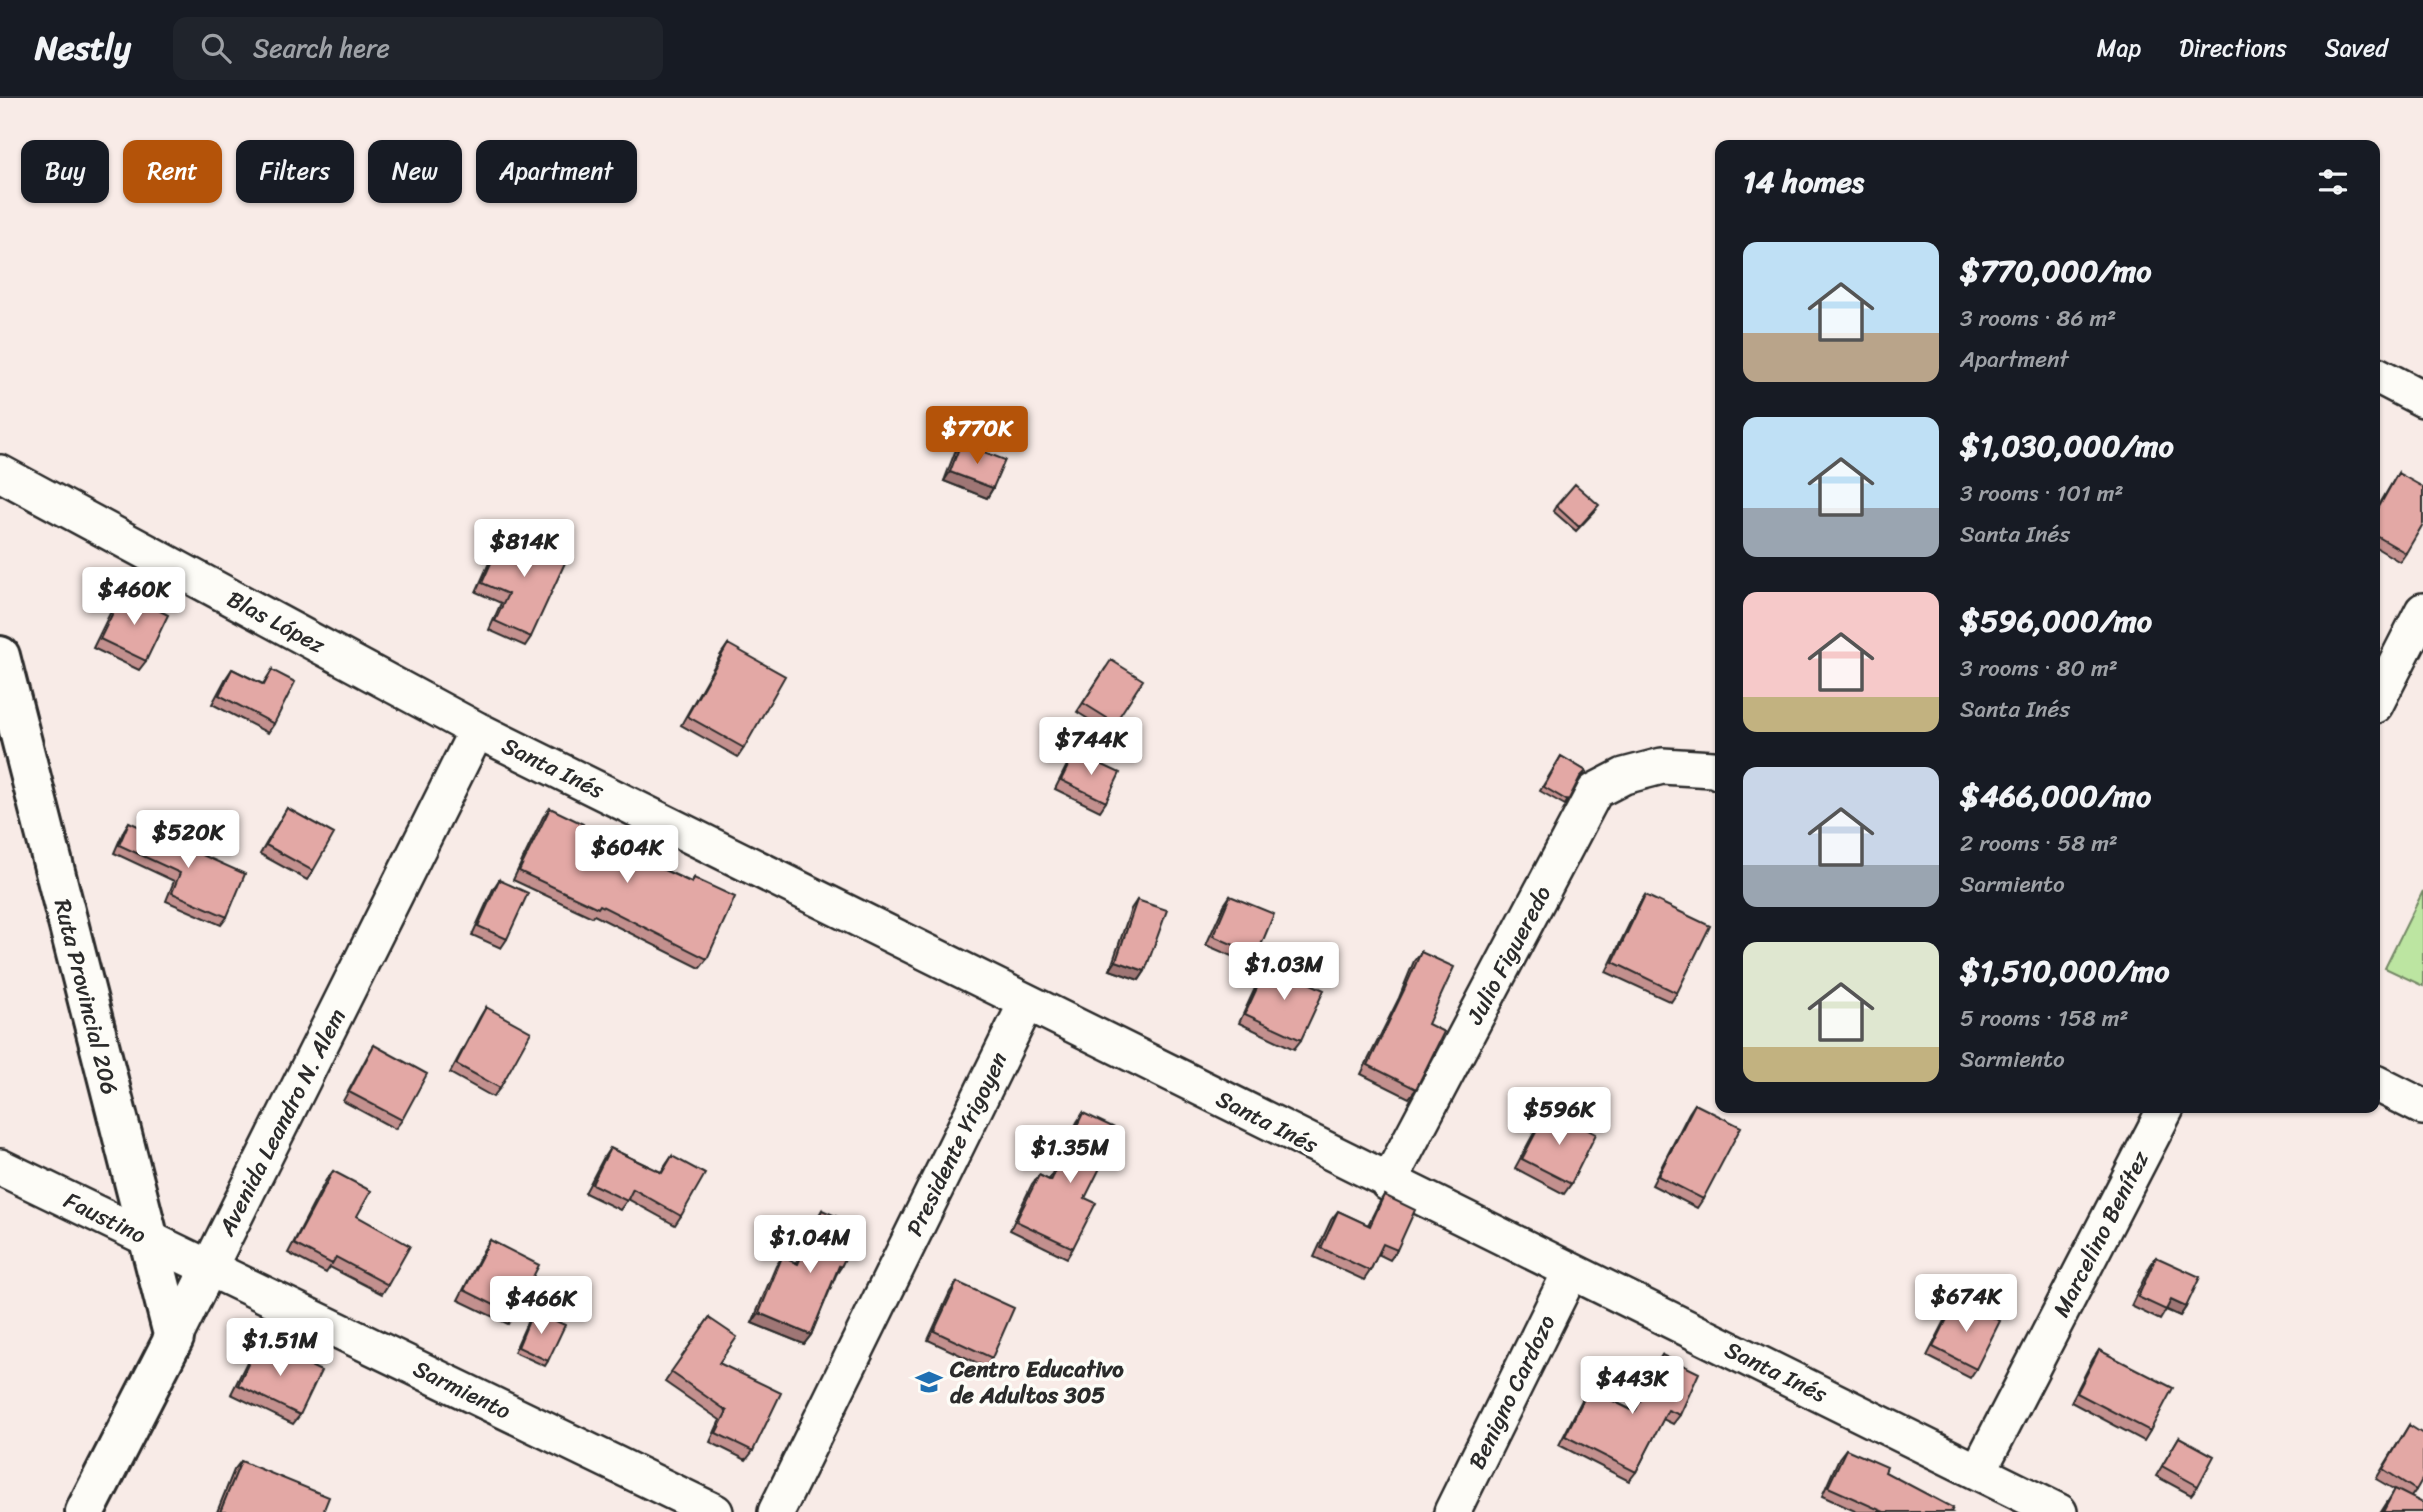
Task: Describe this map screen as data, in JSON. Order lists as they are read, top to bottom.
{
  "streets": {
    "main road": ["Ruta Provincial 206", "Avenida Leandro N. Alem"],
    "street": [
      "Blas López",
      "Santa Inés",
      "Julio Figueredo",
      "Presidente Yrigoyen",
      "Faustino",
      "Marcelino Benítez",
      "Sarmiento",
      "Benigno Cardozo"
    ]
  },
  "crossings": [
    ["Blas López", "Santa Inés"],
    ["Blas López", "Avenida Leandro N. Alem"],
    ["Santa Inés", "Julio Figueredo"],
    ["Santa Inés", "Avenida Leandro N. Alem"],
    ["Santa Inés", "Presidente Yrigoyen"],
    ["Santa Inés", "Marcelino Benítez"],
    ["Santa Inés", "Benigno Cardozo"],
    ["Ruta Provincial 206", "Avenida Leandro N. Alem"],
    ["Ruta Provincial 206", "Faustino"],
    ["Avenida Leandro N. Alem", "Faustino"],
    ["Avenida Leandro N. Alem", "Sarmiento"],
    ["Faustino", "Sarmiento"]
  ],
  "places": {
    "school or university": ["Centro Educativo de Adultos 305"]
  },
  "page": {
    "header": "Nestly",
    "search": "Search here",
    "nav": ["Map", "Directions", "Saved"],
    "chip": [
      "Buy",
      "Rent",
      "Filters",
      "New",
      "Apartment"
    ],
    "heading": "14 homes",
    "list": [
      {
        "name": "$770,000/mo",
        "note": "3 rooms · 86 m² · Apartment"
      },
      {
        "name": "$1,030,000/mo",
        "note": "3 rooms · 101 m² · Santa Inés"
      },
      {
        "name": "$596,000/mo",
        "note": "3 rooms · 80 m² · Santa Inés"
      },
      {
        "name": "$466,000/mo",
        "note": "2 rooms · 58 m² · Sarmiento"
      },
      {
        "name": "$1,510,000/mo",
        "note": "5 rooms · 158 m² · Sarmiento"
      }
    ],
    "price": [
      "$770K",
      "$814K",
      "$460K",
      "$744K",
      "$520K",
      "$604K",
      "$1.03M",
      "$596K",
      "$1.35M",
      "$1.04M",
      "$674K",
      "$466K",
      "$1.51M",
      "$443K"
    ]
  }
}
